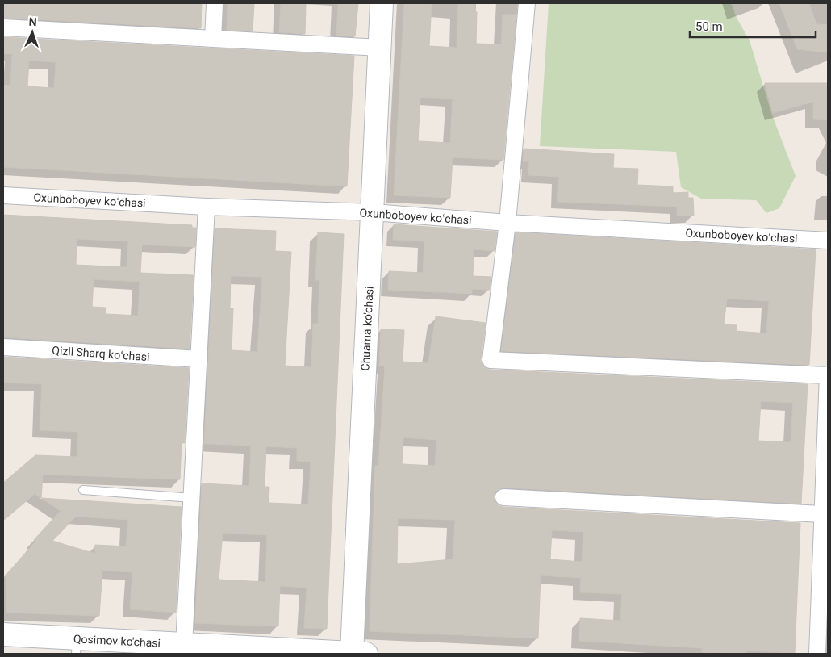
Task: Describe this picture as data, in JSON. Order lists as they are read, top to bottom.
{
  "streets": {
    "street": [
      "Oxunboboyev koʻchasi",
      "Chuama ko'chasi",
      "Qizil Sharq koʻchasi",
      "Qosimov ko'chasi"
    ]
  },
  "crossings": [
    ["Oxunboboyev koʻchasi", "Chuama ko'chasi"],
    ["Chuama ko'chasi", "Qosimov ko'chasi"]
  ],
  "scale_bar": "50 m",
  "north": "top"
}
